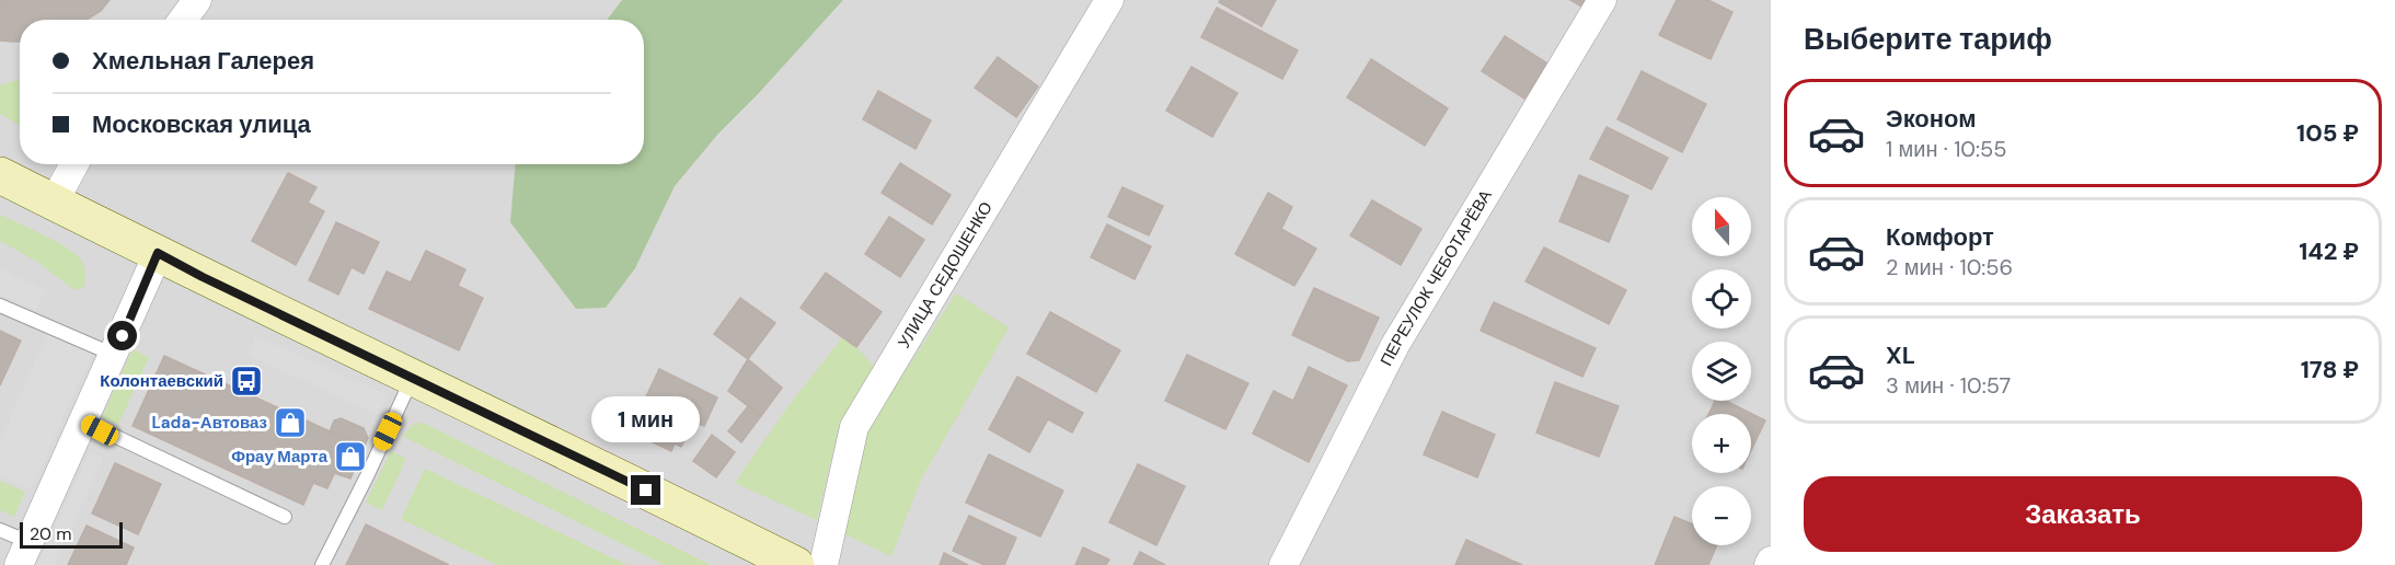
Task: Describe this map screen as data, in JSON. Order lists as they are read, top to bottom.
{
  "streets": {
    "street": ["УЛИЦА СЕДОШЕНКО", "ПЕРЕУЛОК ЧЕБОТАРЁВА"]
  },
  "places": {
    "bus stop": ["Колонтаевский"],
    "shop": ["Lada-Автоваз", "Фрау Марта"]
  },
  "scale_bar": "20 m",
  "north": "top",
  "page": {
    "heading": "Выберите тариф",
    "banner": ["Хмельная Галерея", "Московская улица"],
    "list": [
      {
        "name": "Эконом",
        "note": "1 мин · 10:55",
        "value": "105 ₽"
      },
      {
        "name": "Комфорт",
        "note": "2 мин · 10:56",
        "value": "142 ₽"
      },
      {
        "name": "XL",
        "note": "3 мин · 10:57",
        "value": "178 ₽"
      }
    ],
    "map_buttons": ["+", "−"],
    "bubble": "1 мин",
    "buttons": "Заказать",
    "scale": "20 m"
  }
}
